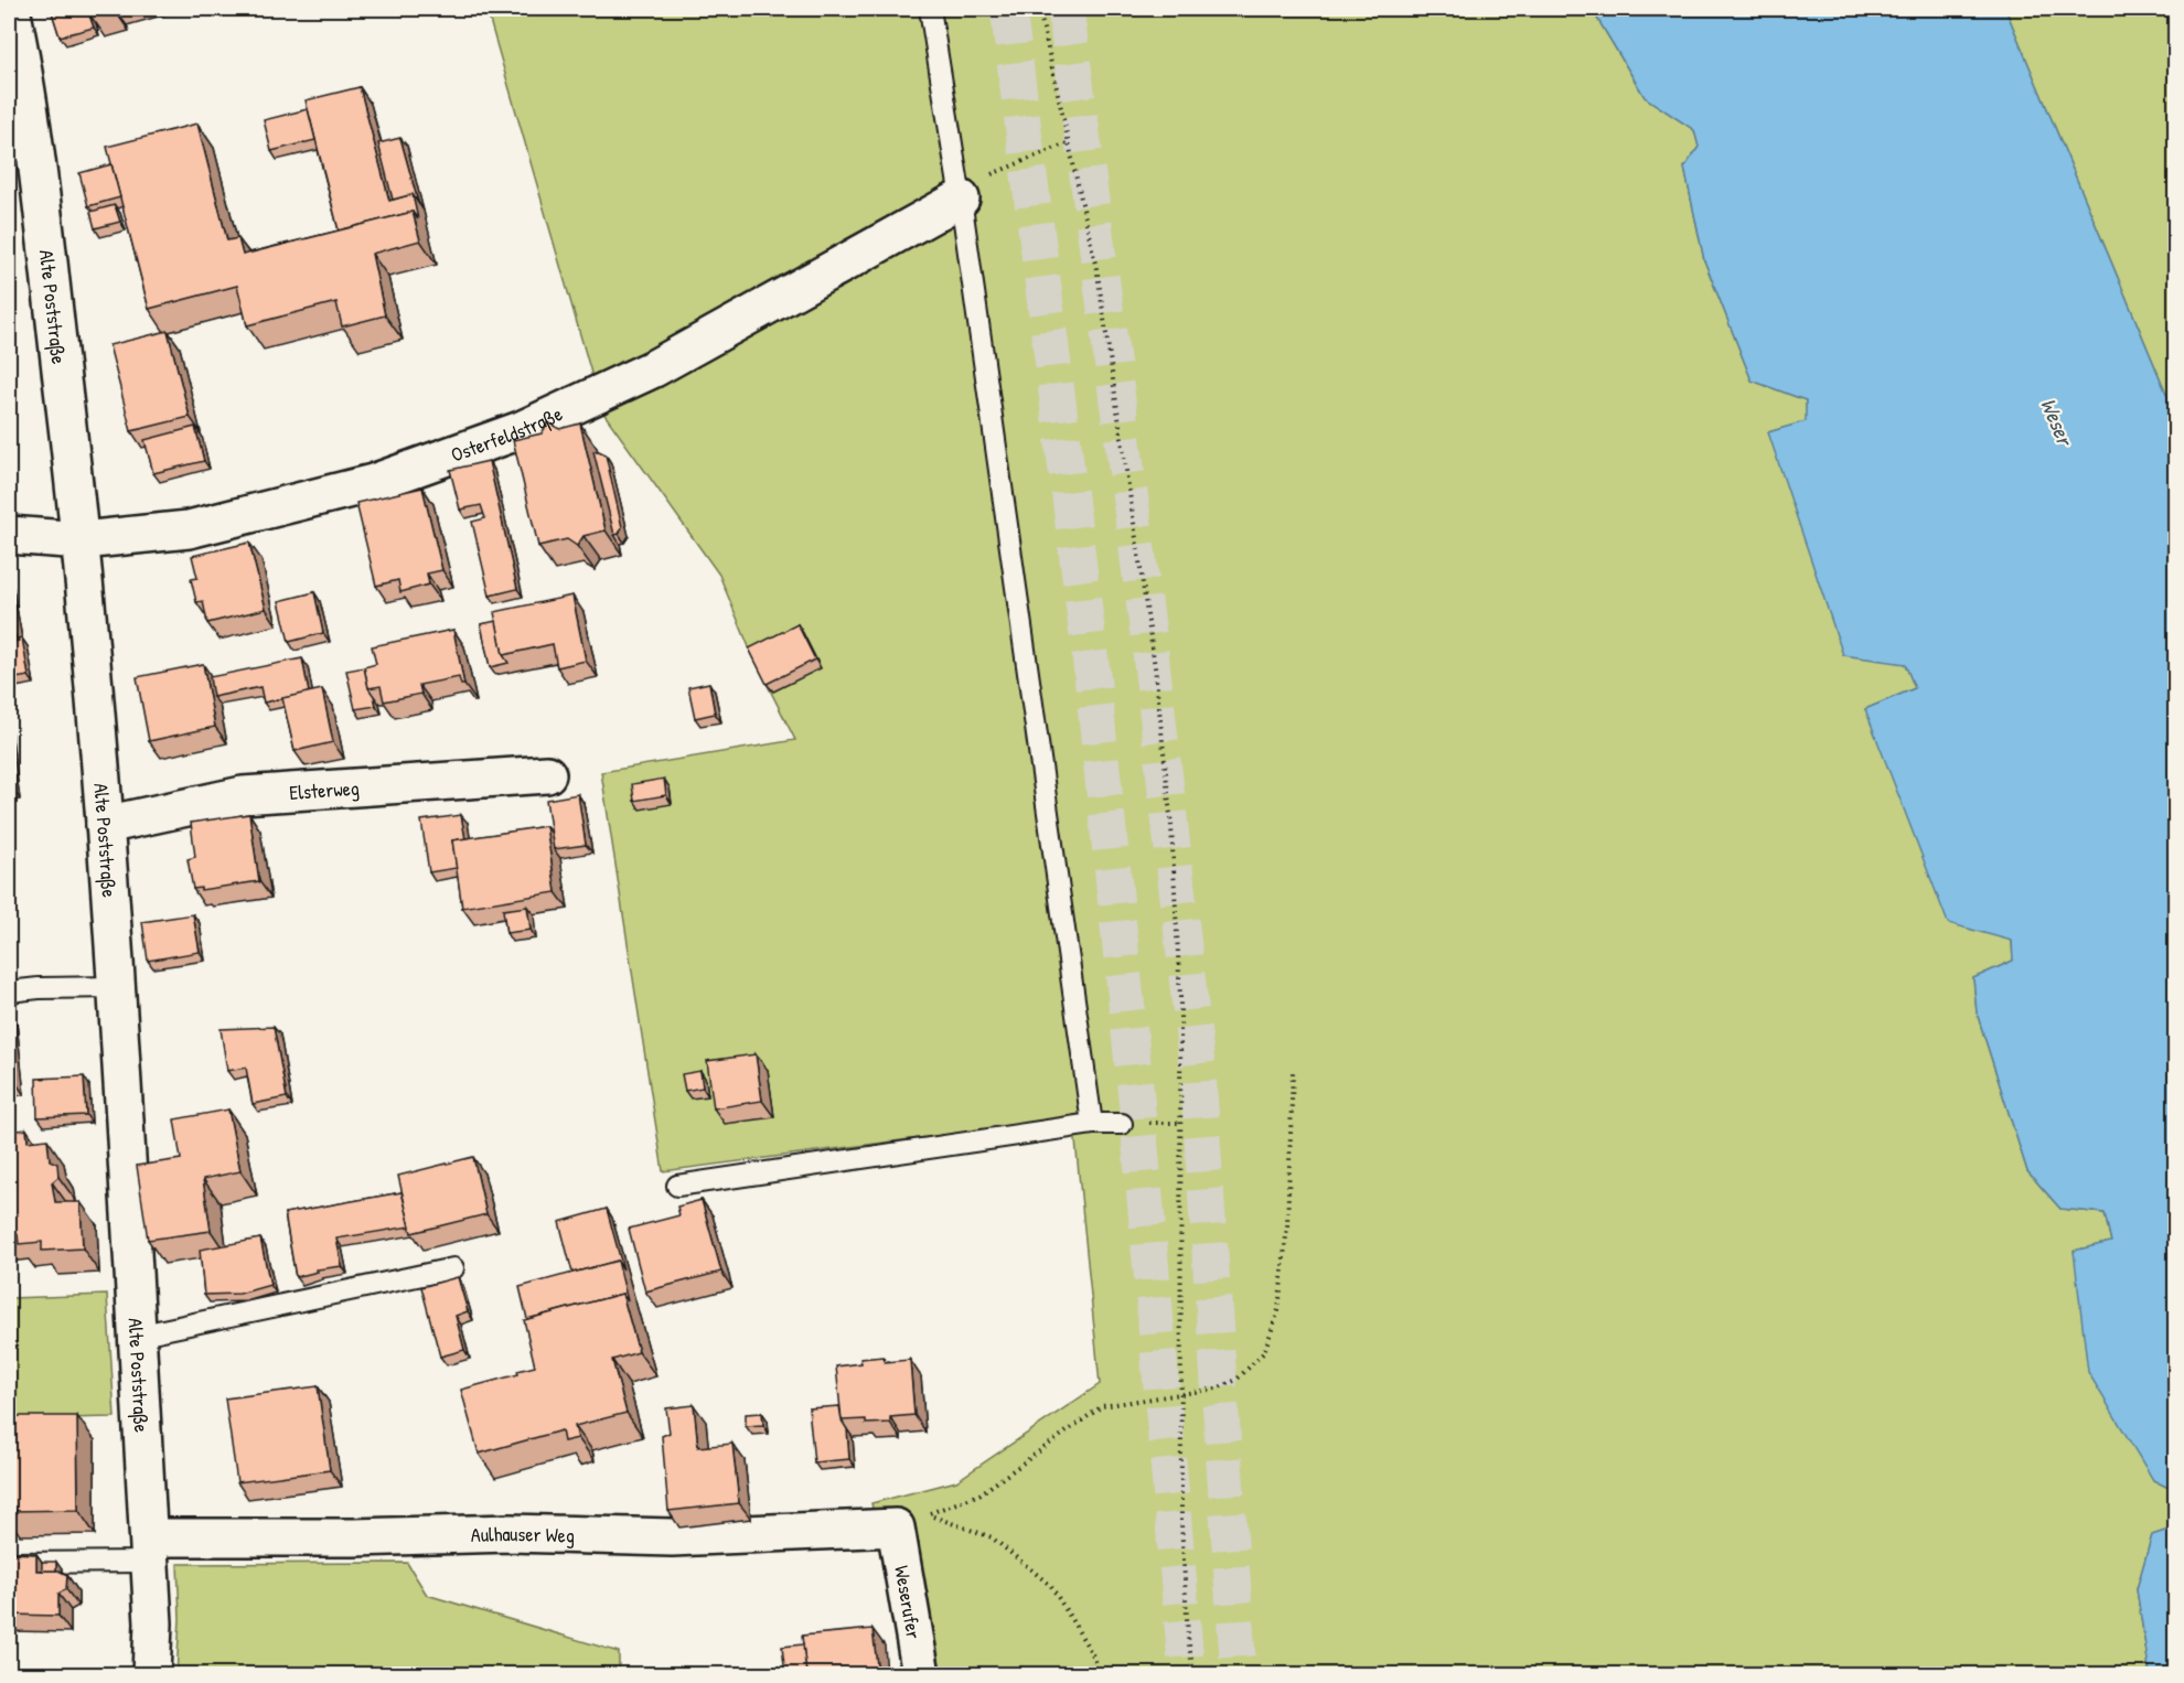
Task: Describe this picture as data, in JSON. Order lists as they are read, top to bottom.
{
  "streets": {
    "street": [
      "Alte Poststraße",
      "Osterfeldstraße",
      "Elsterweg",
      "Aulhauser Weg",
      "Weserufer"
    ]
  },
  "crossings": [
    ["Alte Poststraße", "Osterfeldstraße"],
    ["Alte Poststraße", "Elsterweg"],
    ["Alte Poststraße", "Aulhauser Weg"],
    ["Aulhauser Weg", "Weserufer"]
  ],
  "water": ["Weser"]
}
